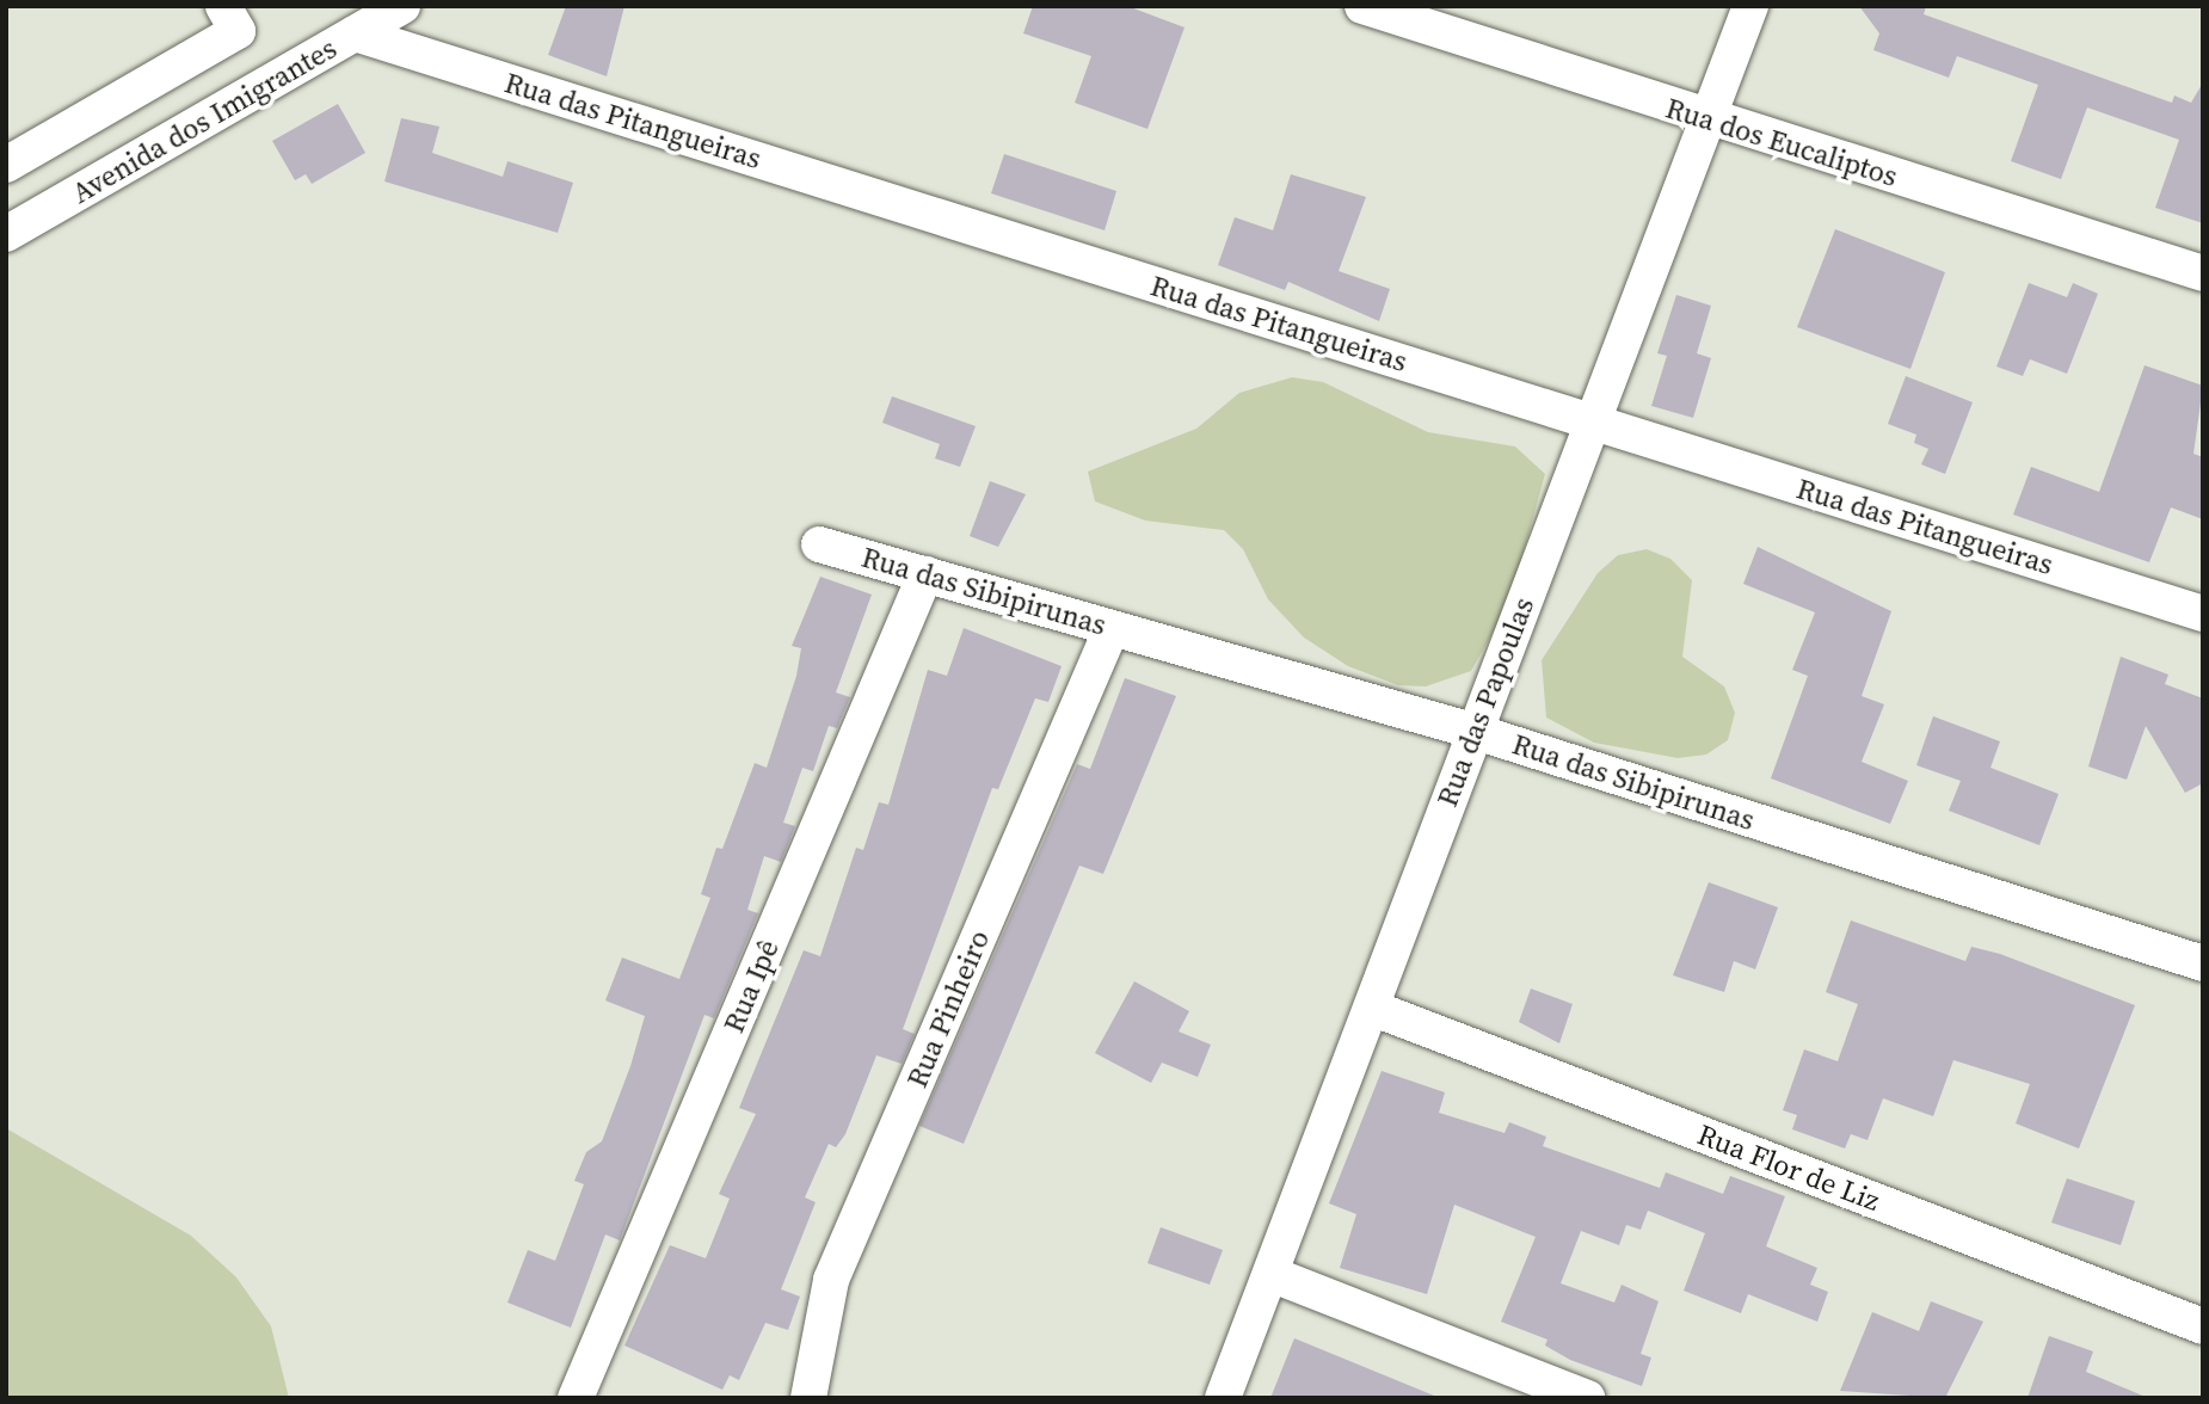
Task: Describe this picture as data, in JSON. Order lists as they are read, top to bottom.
{
  "streets": {
    "street": [
      "Avenida dos Imigrantes",
      "Rua das Pitangueiras",
      "Rua dos Eucaliptos",
      "Rua das Sibipirunas",
      "Rua das Papoulas",
      "Rua Ipê",
      "Rua Pinheiro",
      "Rua Flor de Liz"
    ]
  },
  "crossings": [
    ["Avenida dos Imigrantes", "Rua das Pitangueiras"],
    ["Rua das Pitangueiras", "Rua das Papoulas"],
    ["Rua dos Eucaliptos", "Rua das Papoulas"],
    ["Rua das Sibipirunas", "Rua das Papoulas"],
    ["Rua das Sibipirunas", "Rua Ipê"],
    ["Rua das Sibipirunas", "Rua Pinheiro"],
    ["Rua das Papoulas", "Rua Flor de Liz"]
  ]
}
